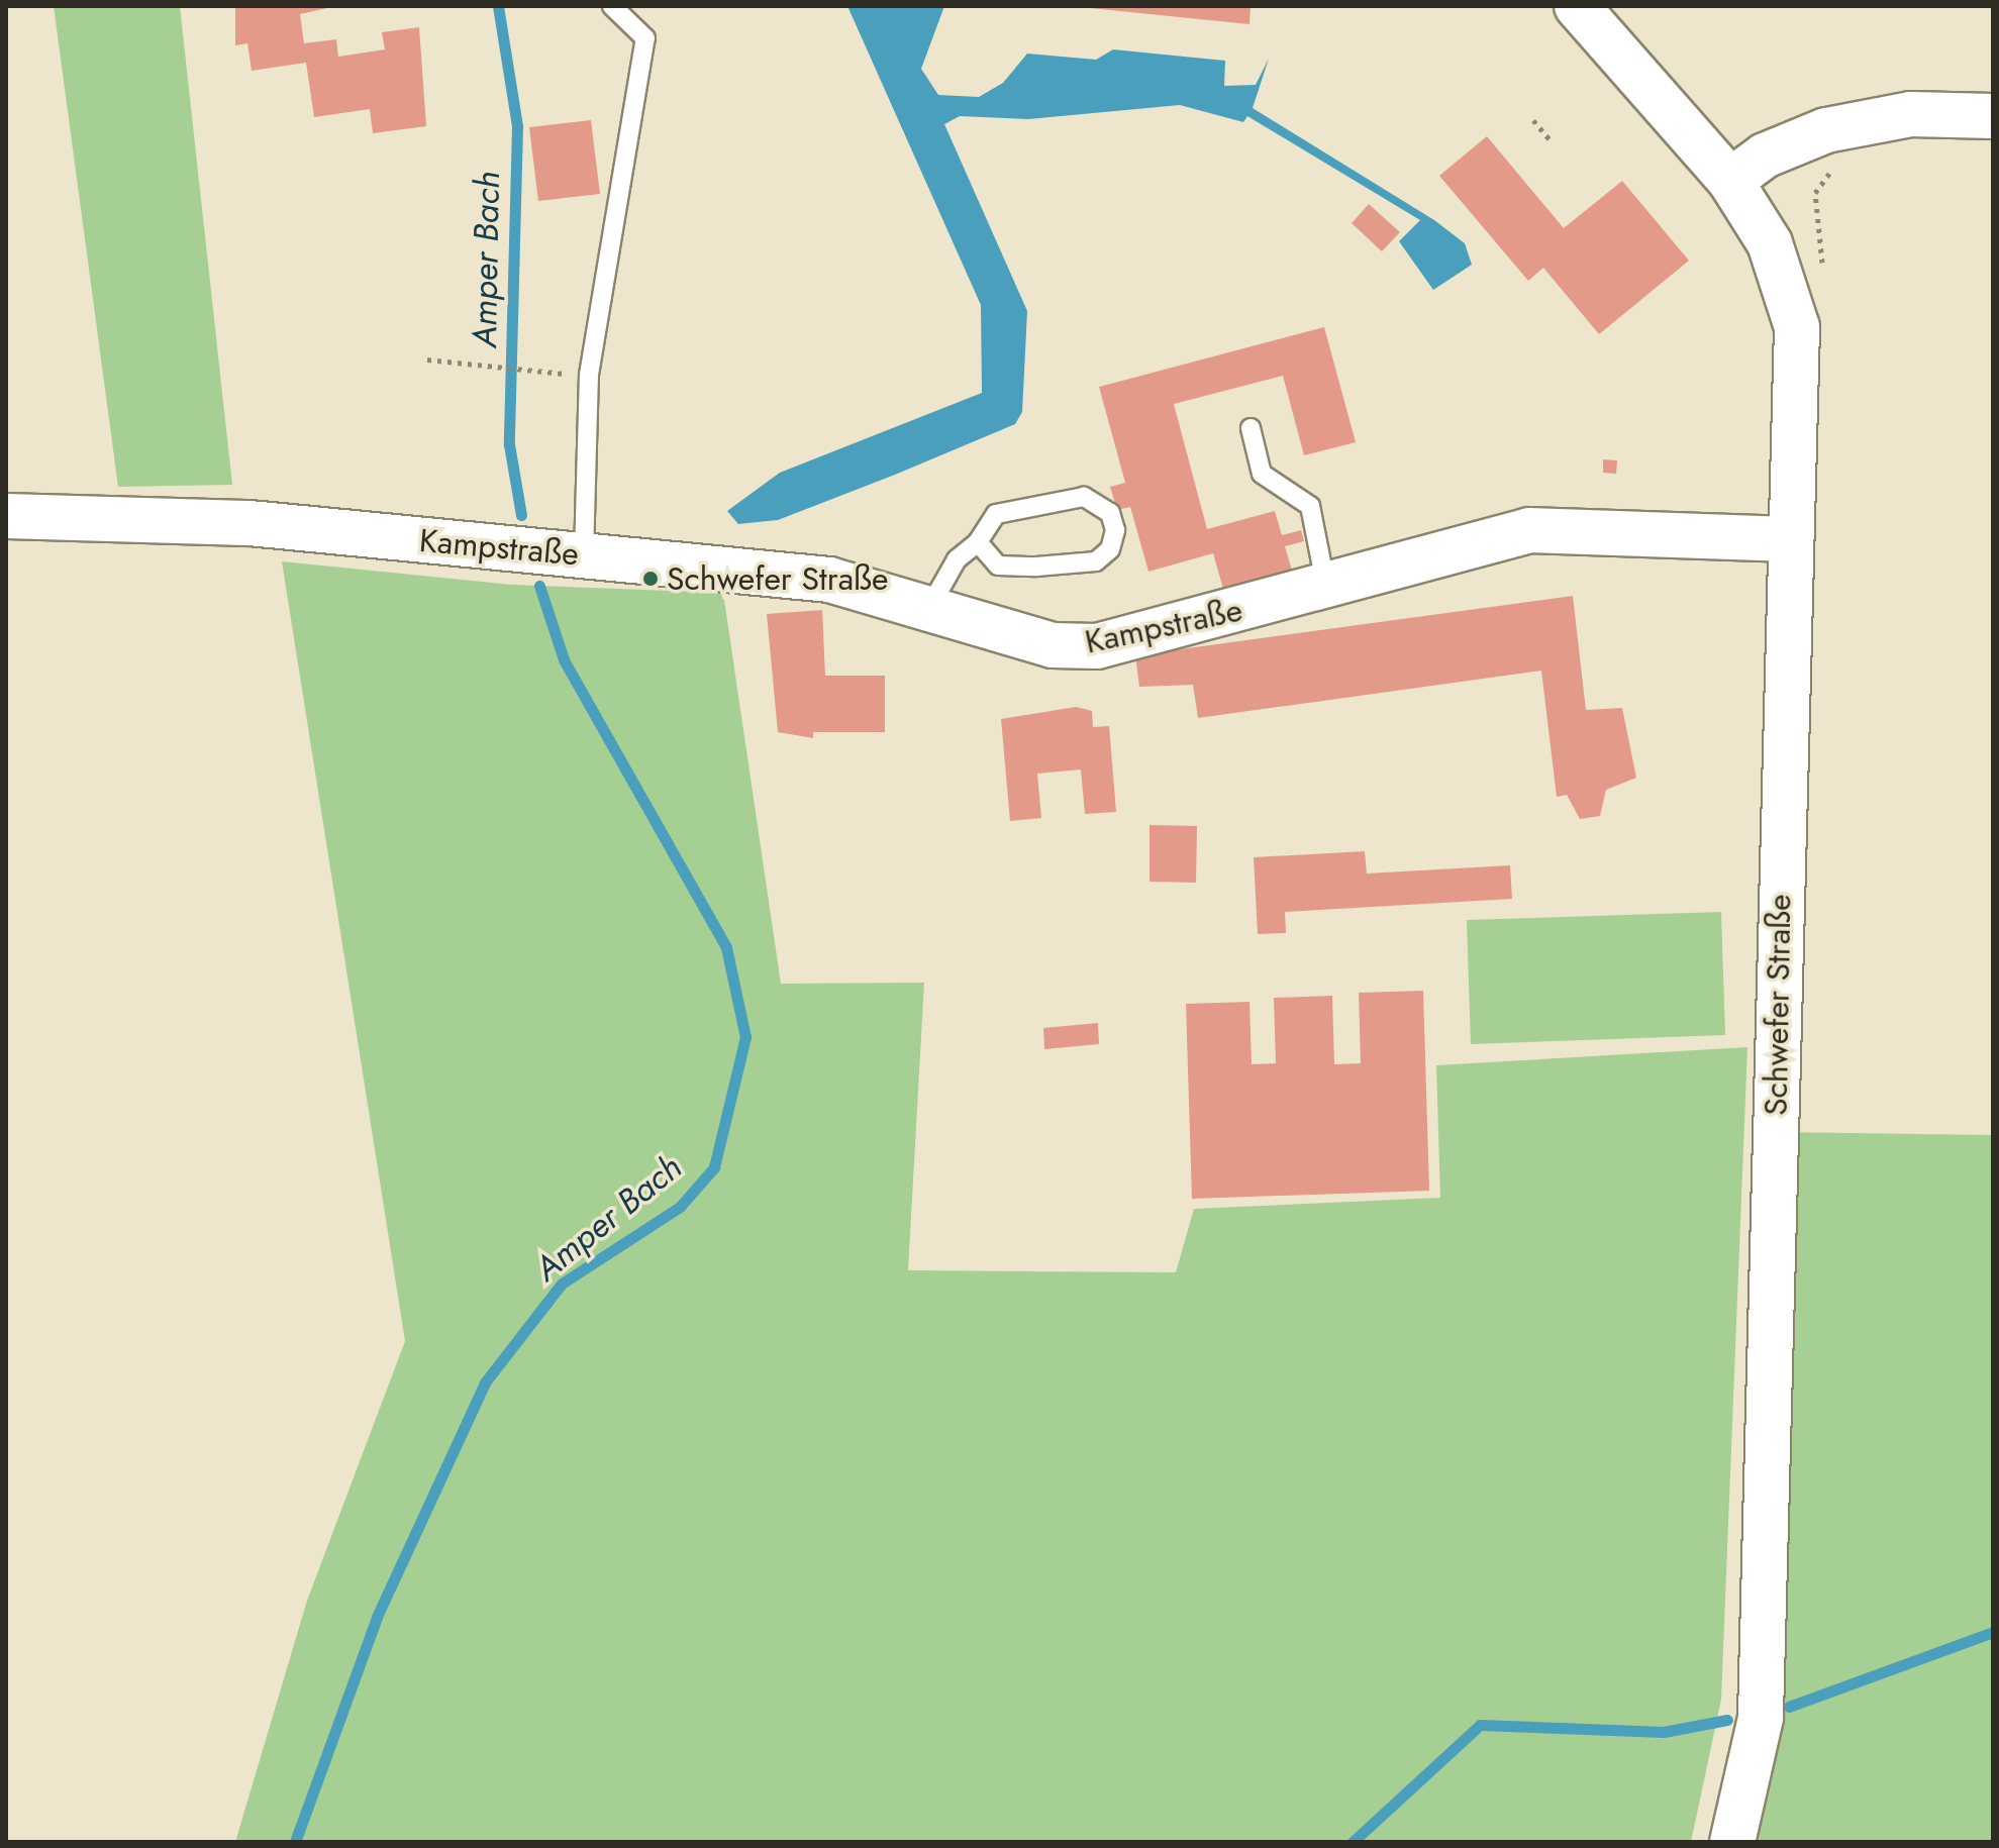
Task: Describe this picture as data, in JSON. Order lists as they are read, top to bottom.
{
  "streets": {
    "street": ["Kampstraße", "Schwefer Straße"]
  },
  "crossings": [
    ["Kampstraße", "Schwefer Straße"]
  ],
  "water": ["Amper Bach"],
  "places": ["Schwefer Straße"]
}
